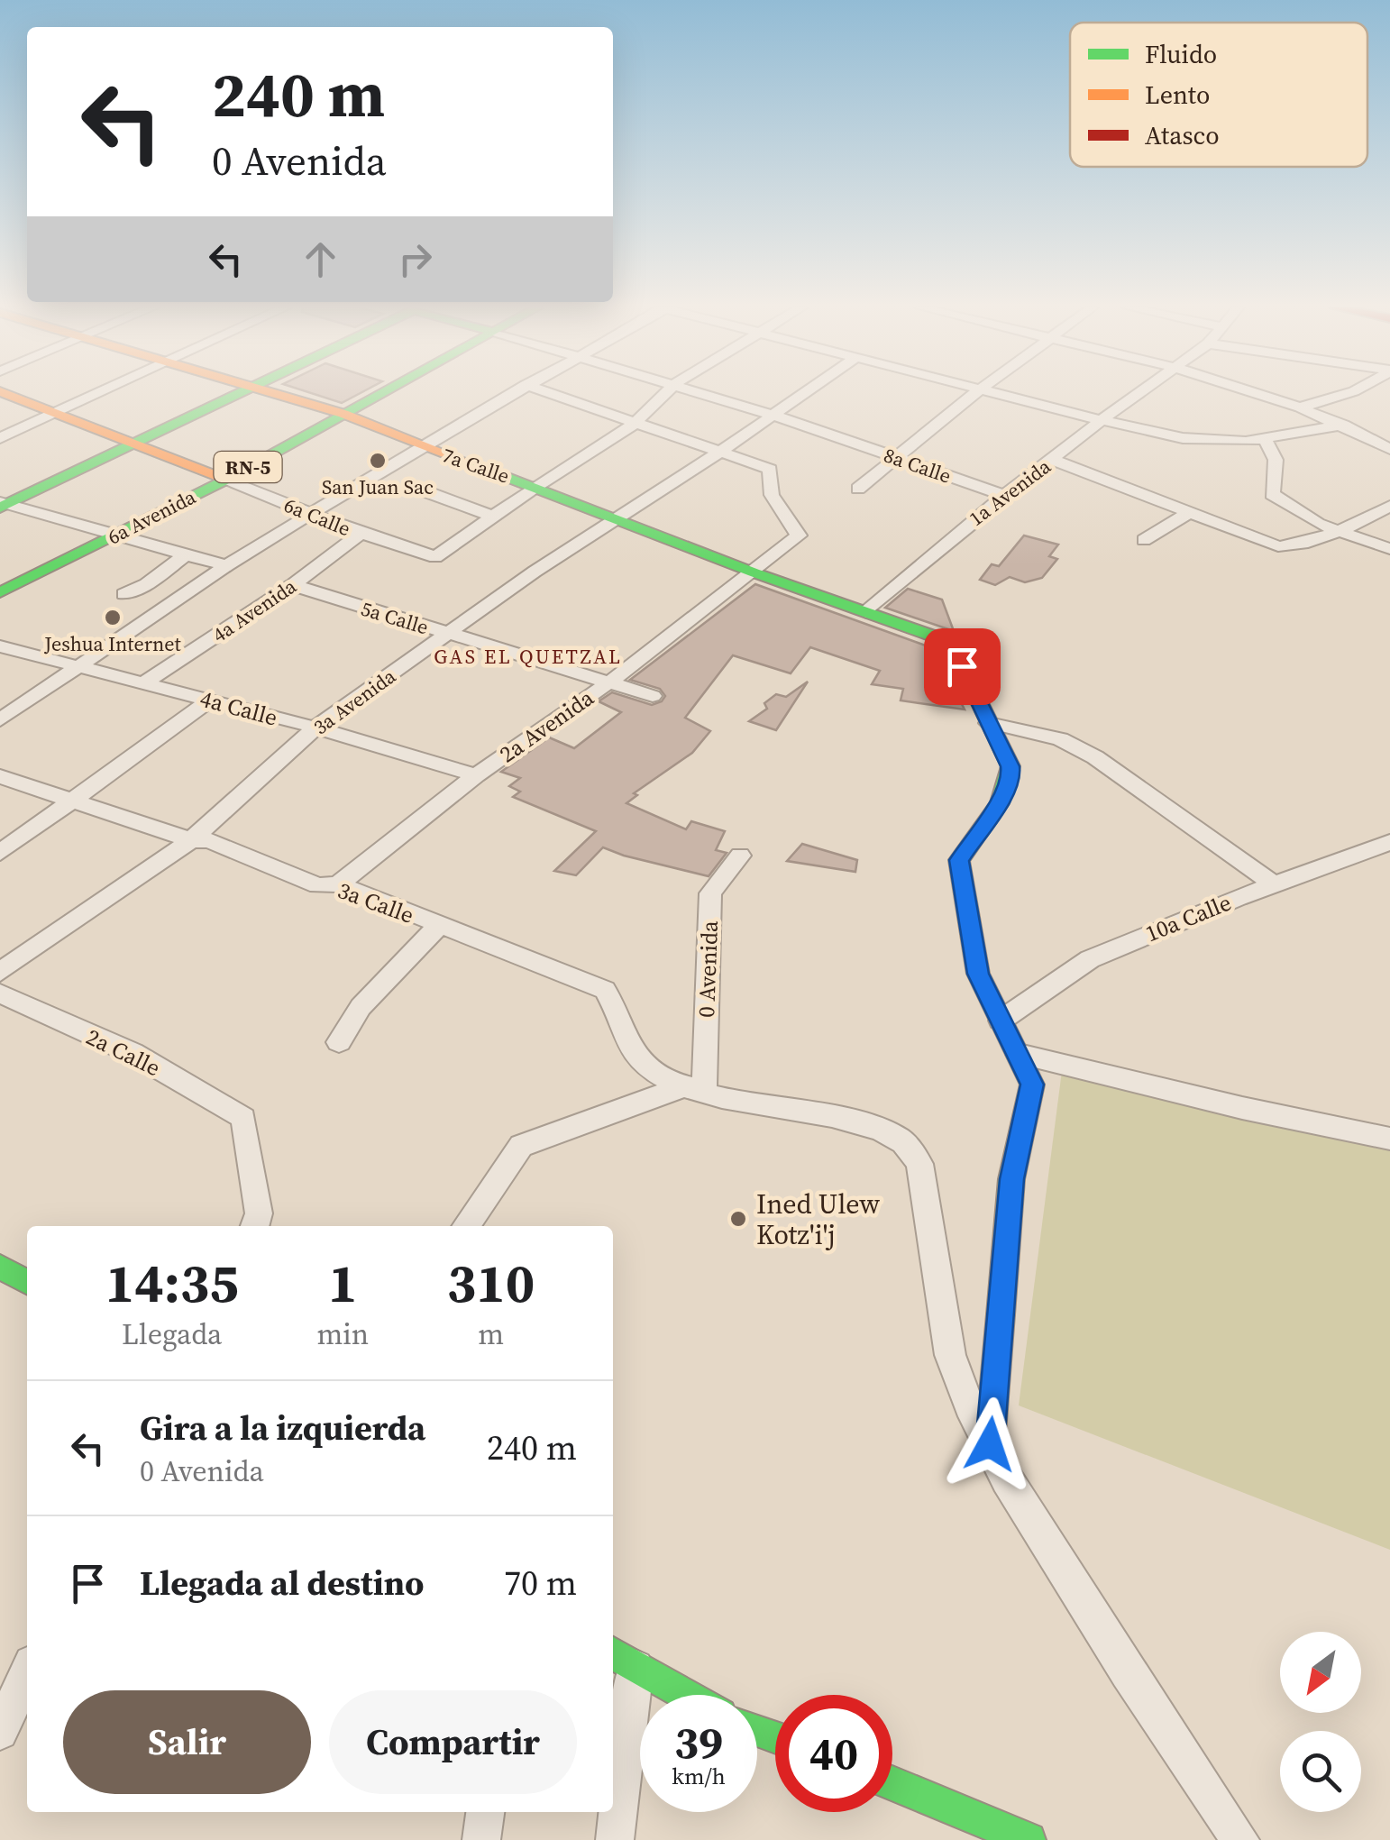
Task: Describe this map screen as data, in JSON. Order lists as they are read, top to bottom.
{
  "streets": {
    "street": [
      "7a Calle",
      "8a Calle",
      "RN-5",
      "1a Avenida",
      "6a Avenida",
      "6a Calle",
      "4a Avenida",
      "5a Calle",
      "3a Avenida",
      "4a Calle",
      "2a Avenida",
      "3a Calle",
      "10a Calle",
      "0 Avenida",
      "2a Calle"
    ]
  },
  "crossings": [
    ["7a Calle", "1a Avenida"],
    ["7a Calle", "6a Avenida"],
    ["7a Calle", "3a Avenida"],
    ["7a Calle", "2a Avenida"],
    ["8a Calle", "1a Avenida"],
    ["8a Calle", "3a Avenida"],
    ["6a Avenida", "6a Calle"],
    ["6a Calle", "4a Avenida"],
    ["4a Avenida", "5a Calle"],
    ["4a Avenida", "4a Calle"],
    ["5a Calle", "3a Avenida"],
    ["5a Calle", "2a Avenida"],
    ["3a Avenida", "4a Calle"],
    ["3a Avenida", "2a Avenida"],
    ["3a Avenida", "3a Calle"],
    ["4a Calle", "2a Avenida"],
    ["2a Avenida", "3a Calle"],
    ["3a Calle", "0 Avenida"]
  ],
  "districts": ["GAS EL QUETZAL"],
  "places": ["San Juan Sac", "Jeshua Internet", "Ined Ulew Kotz'i'j"],
  "legend": ["Fluido", "Lento", "Atasco"],
  "north": "bottom left",
  "page": {
    "turn": ["240 m", "0 Avenida"],
    "eta": [
      "14:35",
      "Llegada",
      "1",
      "min",
      "310",
      "m"
    ],
    "list": [
      {
        "name": "Gira a la izquierda",
        "note": "0 Avenida",
        "value": "240 m"
      },
      {
        "name": "Llegada al destino",
        "value": "70 m"
      }
    ],
    "buttons": ["Salir", "Compartir"],
    "speed": "39 km/h",
    "limit": "40"
  }
}
